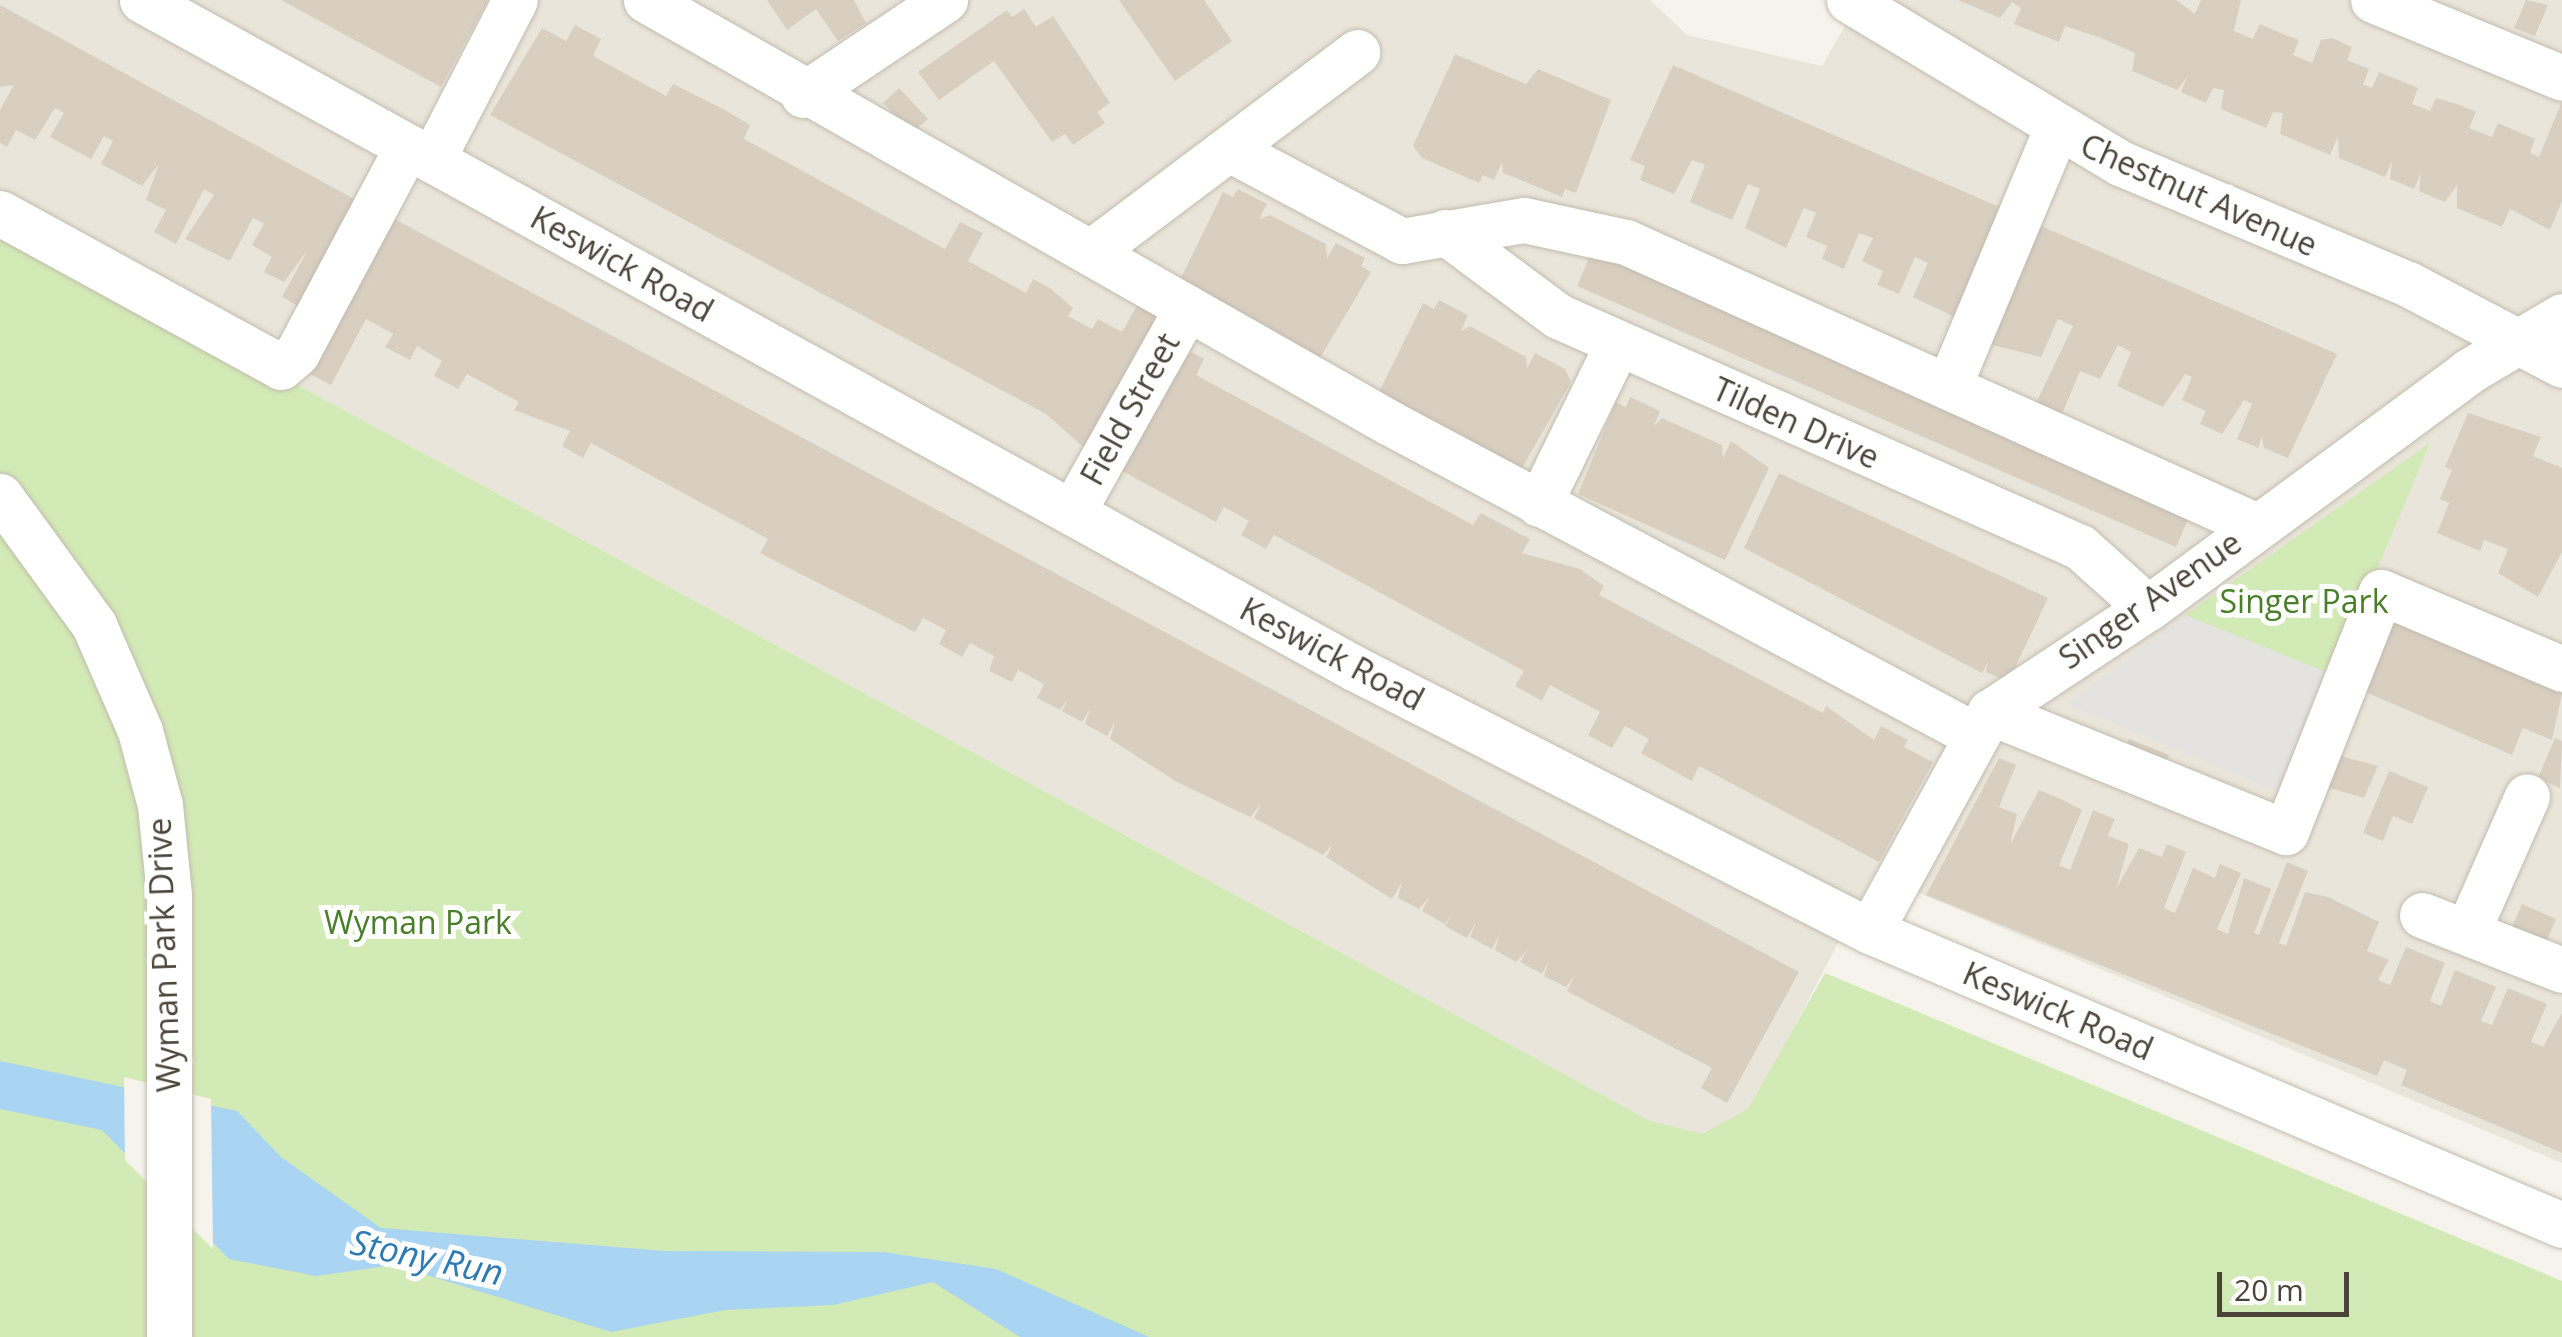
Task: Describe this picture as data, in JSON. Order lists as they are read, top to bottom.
{
  "streets": {
    "street": [
      "Chestnut Avenue",
      "Keswick Road",
      "Field Street",
      "Tilden Drive",
      "Singer Avenue",
      "Wyman Park Drive"
    ]
  },
  "crossings": [
    ["Chestnut Avenue", "Singer Avenue"],
    ["Keswick Road", "Field Street"],
    ["Keswick Road", "Singer Avenue"],
    ["Tilden Drive", "Singer Avenue"]
  ],
  "water": ["Stony Run"],
  "parks": ["Singer Park", "Wyman Park"],
  "scale_bar": "20 m"
}
